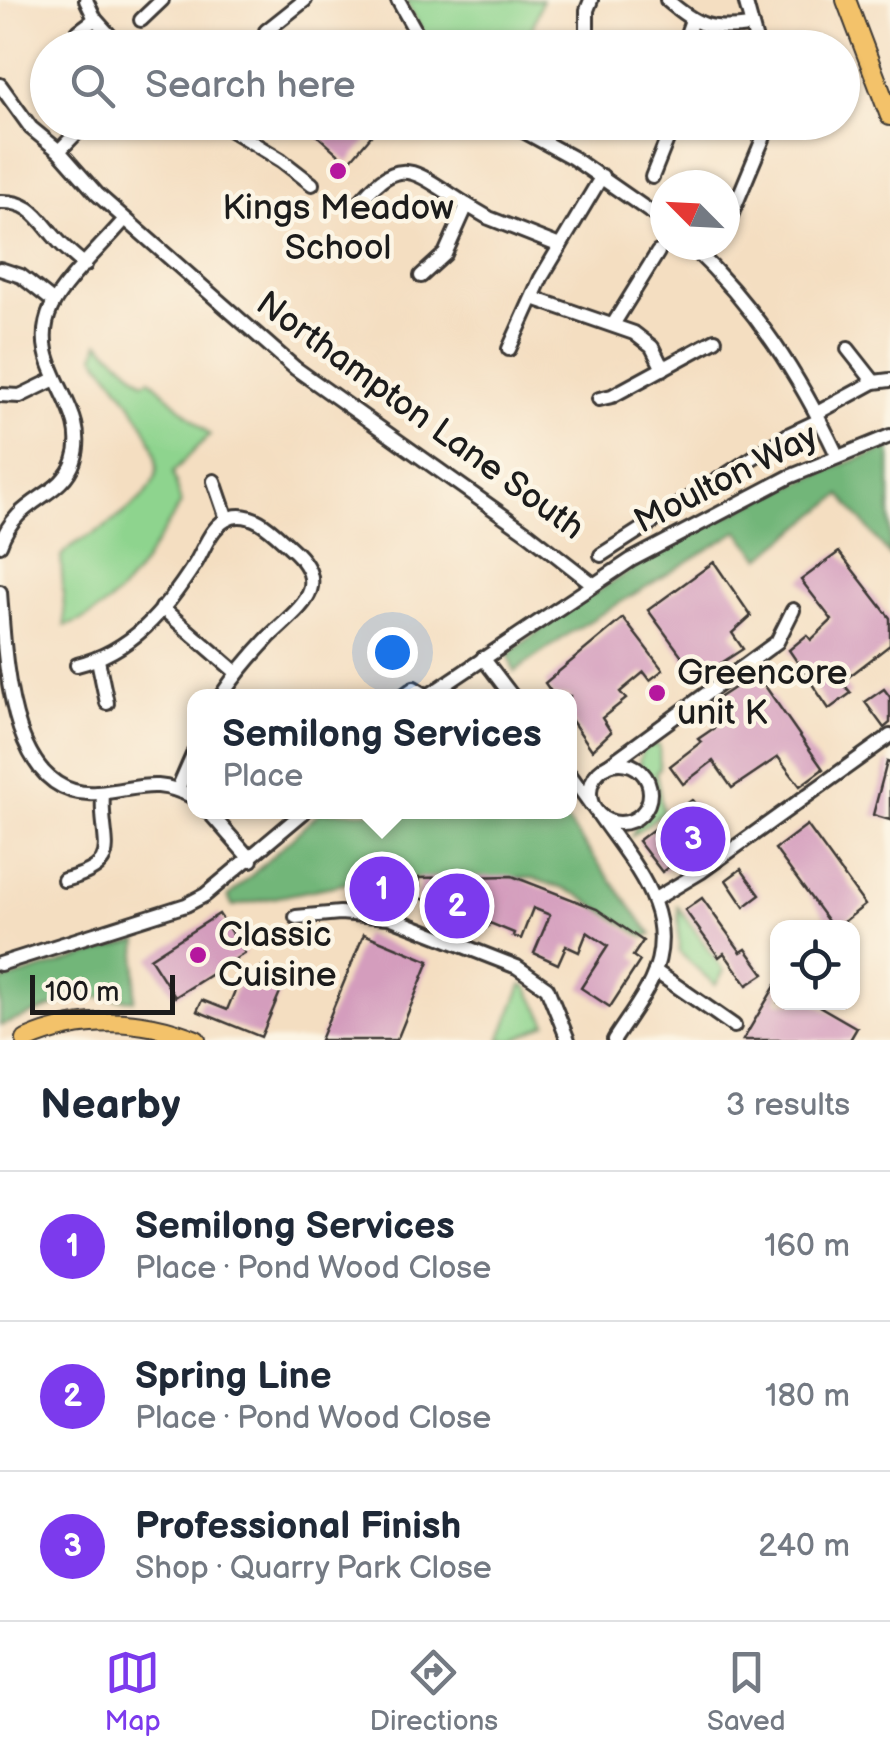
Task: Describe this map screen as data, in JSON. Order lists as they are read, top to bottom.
{
  "streets": {
    "street": ["Northampton Lane South", "Moulton Way"]
  },
  "crossings": [
    ["Northampton Lane South", "Moulton Way"]
  ],
  "places": ["Kings Meadow School", "Greencore unit K", "Classic Cuisine"],
  "scale_bar": "100 m",
  "north": "top left",
  "page": {
    "search": "Search here",
    "popup": ["Semilong Services", "Place"],
    "pins": ["3", "1", "2"],
    "scale": "100 m",
    "heading": ["Nearby", "3 results"],
    "list": [
      {
        "mark": "1",
        "name": "Semilong Services",
        "note": "Place · Pond Wood Close",
        "value": "160 m"
      },
      {
        "mark": "2",
        "name": "Spring Line",
        "note": "Place · Pond Wood Close",
        "value": "180 m"
      },
      {
        "mark": "3",
        "name": "Professional Finish",
        "note": "Shop · Quarry Park Close",
        "value": "240 m"
      }
    ],
    "nav": ["Map", "Directions", "Saved"]
  }
}
